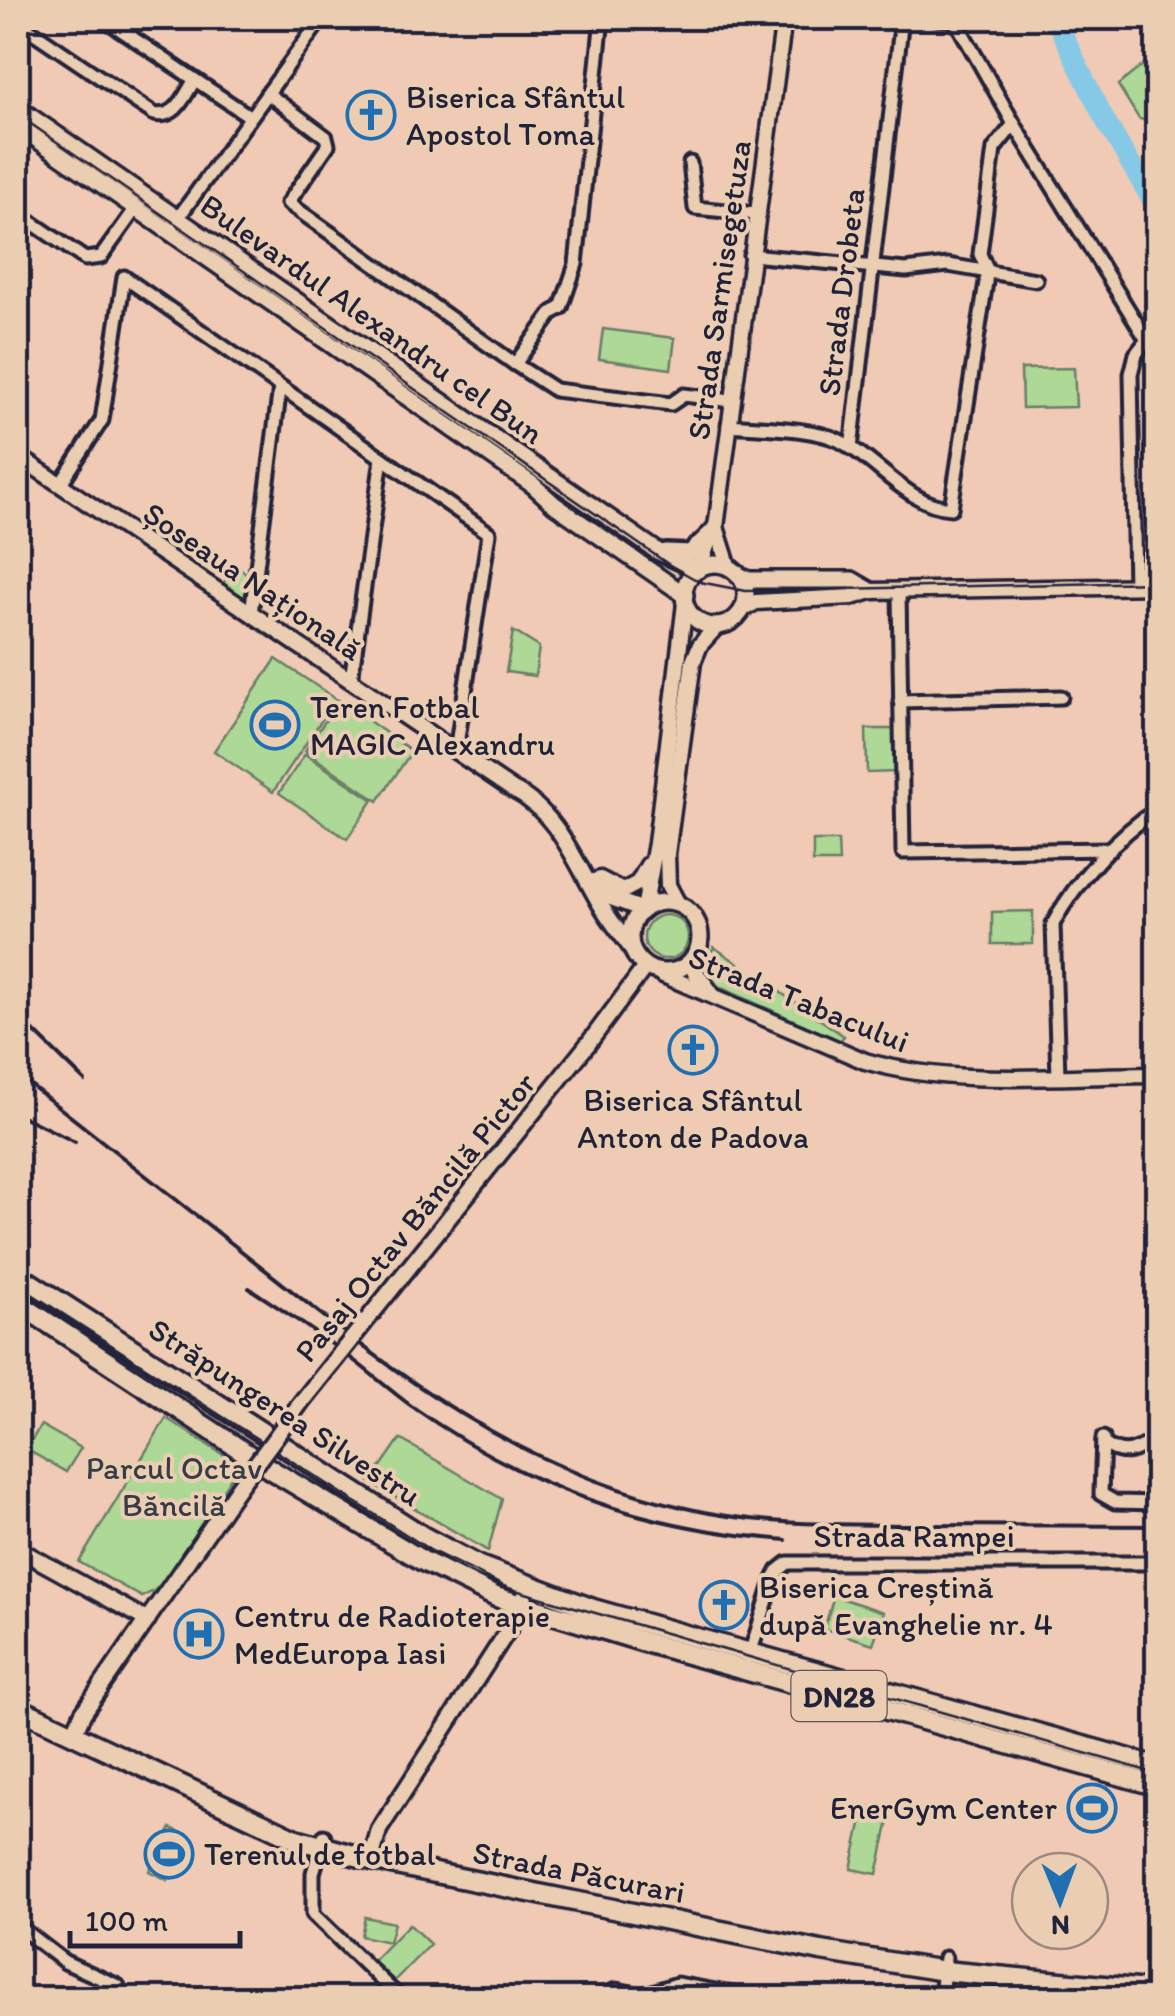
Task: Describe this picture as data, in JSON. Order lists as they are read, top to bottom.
{
  "streets": {
    "main road": [
      "Bulevardul Alexandru cel Bun",
      "Străpungerea Silvestru",
      "DN28",
      "Strada Păcurari"
    ],
    "street": [
      "Strada Sarmisegetuza",
      "Strada Drobeta",
      "Șoseaua Națională",
      "Strada Tabacului",
      "Pasaj Octav Băncilă Pictor",
      "Strada Rampei"
    ]
  },
  "crossings": [
    ["Strada Sarmisegetuza", "Strada Drobeta"],
    ["Strada Sarmisegetuza", "Bulevardul Alexandru cel Bun"],
    ["Șoseaua Națională", "Strada Tabacului"],
    ["Șoseaua Națională", "Pasaj Octav Băncilă Pictor"],
    ["Strada Tabacului", "Pasaj Octav Băncilă Pictor"],
    ["Străpungerea Silvestru", "DN28"],
    ["Strada Rampei", "DN28"]
  ],
  "parks": ["Parcul Octav Băncilă"],
  "places": {
    "church": ["Biserica Sfântul Apostol Toma", "Biserica Sfântul Anton de Padova", "Biserica Creștină după Evanghelie nr. 4"],
    "sports": ["Teren Fotbal MAGIC Alexandru", "EnerGym Center", "Terenul de fotbal"],
    "hospital": ["Centru de Radioterapie MedEuropa Iasi"]
  },
  "scale_bar": "100 m",
  "north": "bottom"
}
